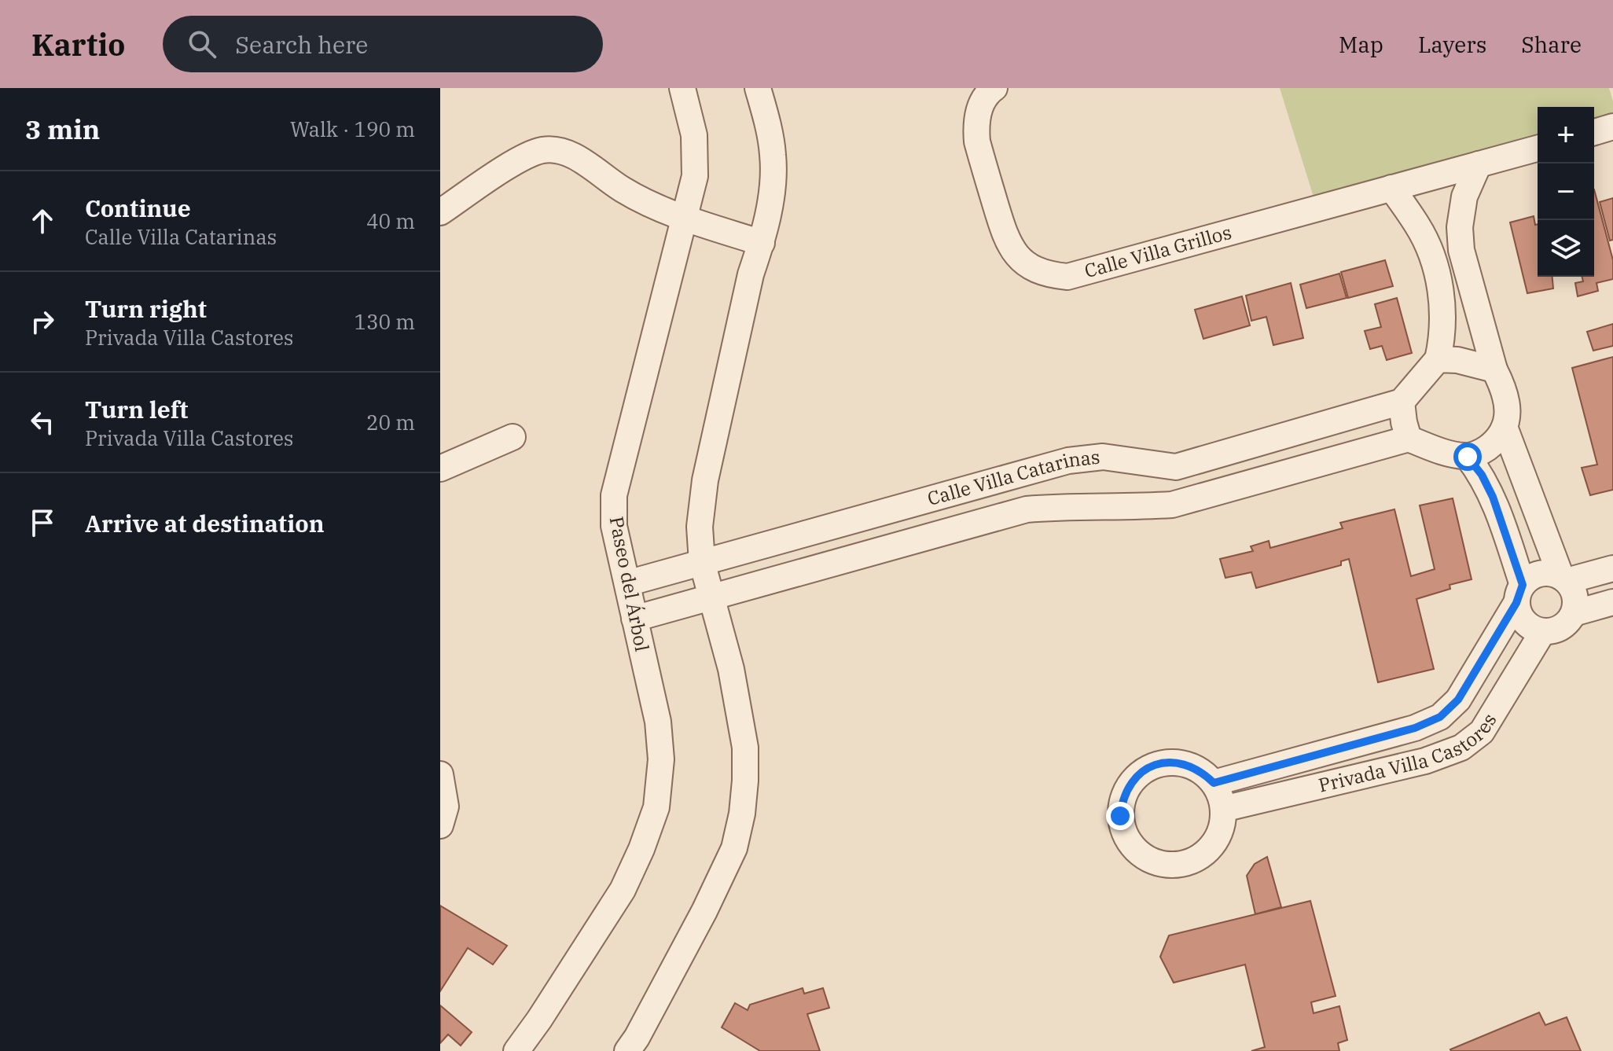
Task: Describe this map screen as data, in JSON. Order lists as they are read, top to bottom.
{
  "streets": {
    "street": [
      "Calle Villa Grillos",
      "Calle Villa Catarinas",
      "Paseo del Árbol",
      "Privada Villa Castores"
    ]
  },
  "crossings": [
    ["Calle Villa Catarinas", "Paseo del Árbol"]
  ],
  "page": {
    "header": "Kartio",
    "search": "Search here",
    "nav": ["Map", "Layers", "Share"],
    "heading": ["3 min", "Walk · 190 m"],
    "map_buttons": ["+", "−"],
    "list": [
      ["Continue", "Calle Villa Catarinas", "40 m"],
      ["Turn right", "Privada Villa Castores", "130 m"],
      ["Turn left", "Privada Villa Castores", "20 m"],
      "Arrive at destination"
    ]
  }
}
